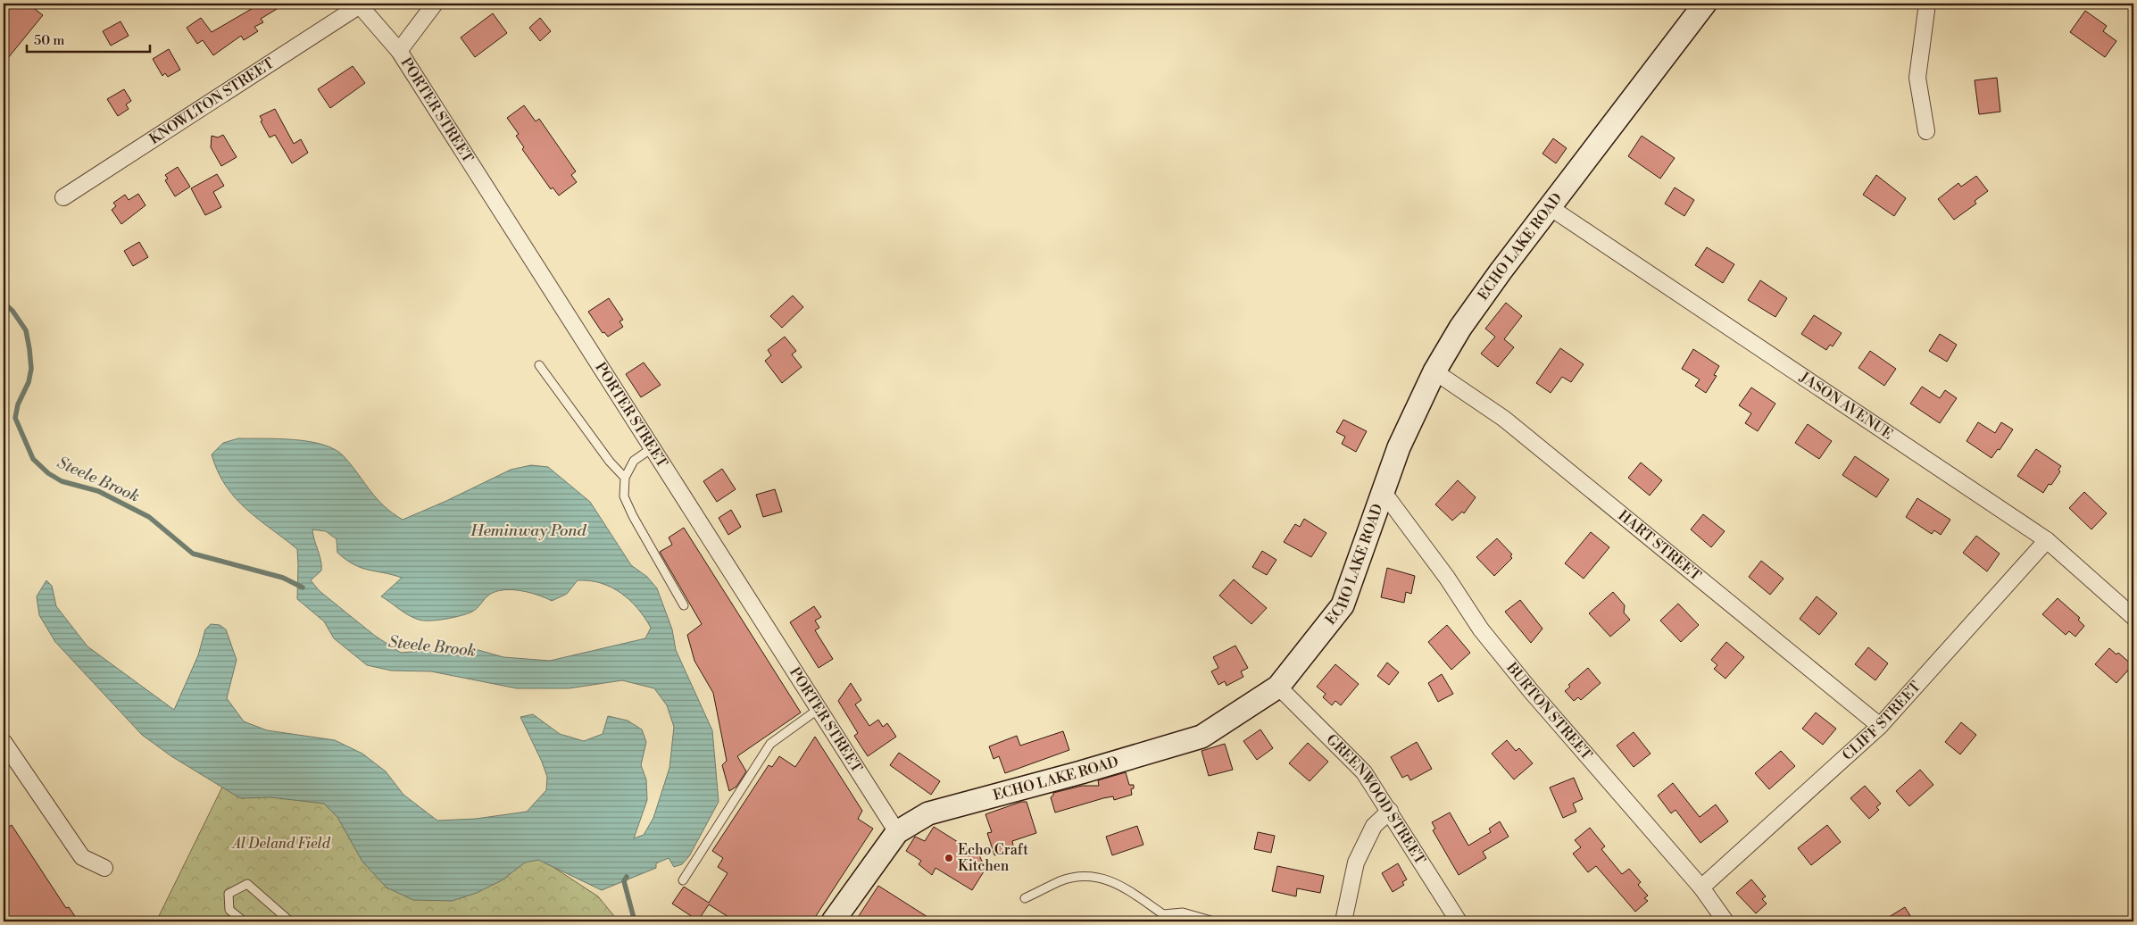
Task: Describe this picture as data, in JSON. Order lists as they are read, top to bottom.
{
  "streets": {
    "main road": ["ECHO LAKE ROAD"],
    "street": [
      "KNOWLTON STREET",
      "PORTER STREET",
      "JASON AVENUE",
      "HART STREET",
      "BURTON STREET",
      "CLIFF STREET",
      "GREENWOOD STREET"
    ]
  },
  "crossings": [
    ["KNOWLTON STREET", "PORTER STREET"],
    ["PORTER STREET", "ECHO LAKE ROAD"],
    ["ECHO LAKE ROAD", "JASON AVENUE"],
    ["ECHO LAKE ROAD", "HART STREET"],
    ["ECHO LAKE ROAD", "BURTON STREET"],
    ["ECHO LAKE ROAD", "GREENWOOD STREET"],
    ["JASON AVENUE", "CLIFF STREET"],
    ["HART STREET", "CLIFF STREET"],
    ["BURTON STREET", "CLIFF STREET"]
  ],
  "water": ["Steele Brook", "Heminway Pond"],
  "parks": ["Al Deland Field"],
  "places": ["Echo Craft Kitchen"],
  "scale_bar": "50 m"
}
